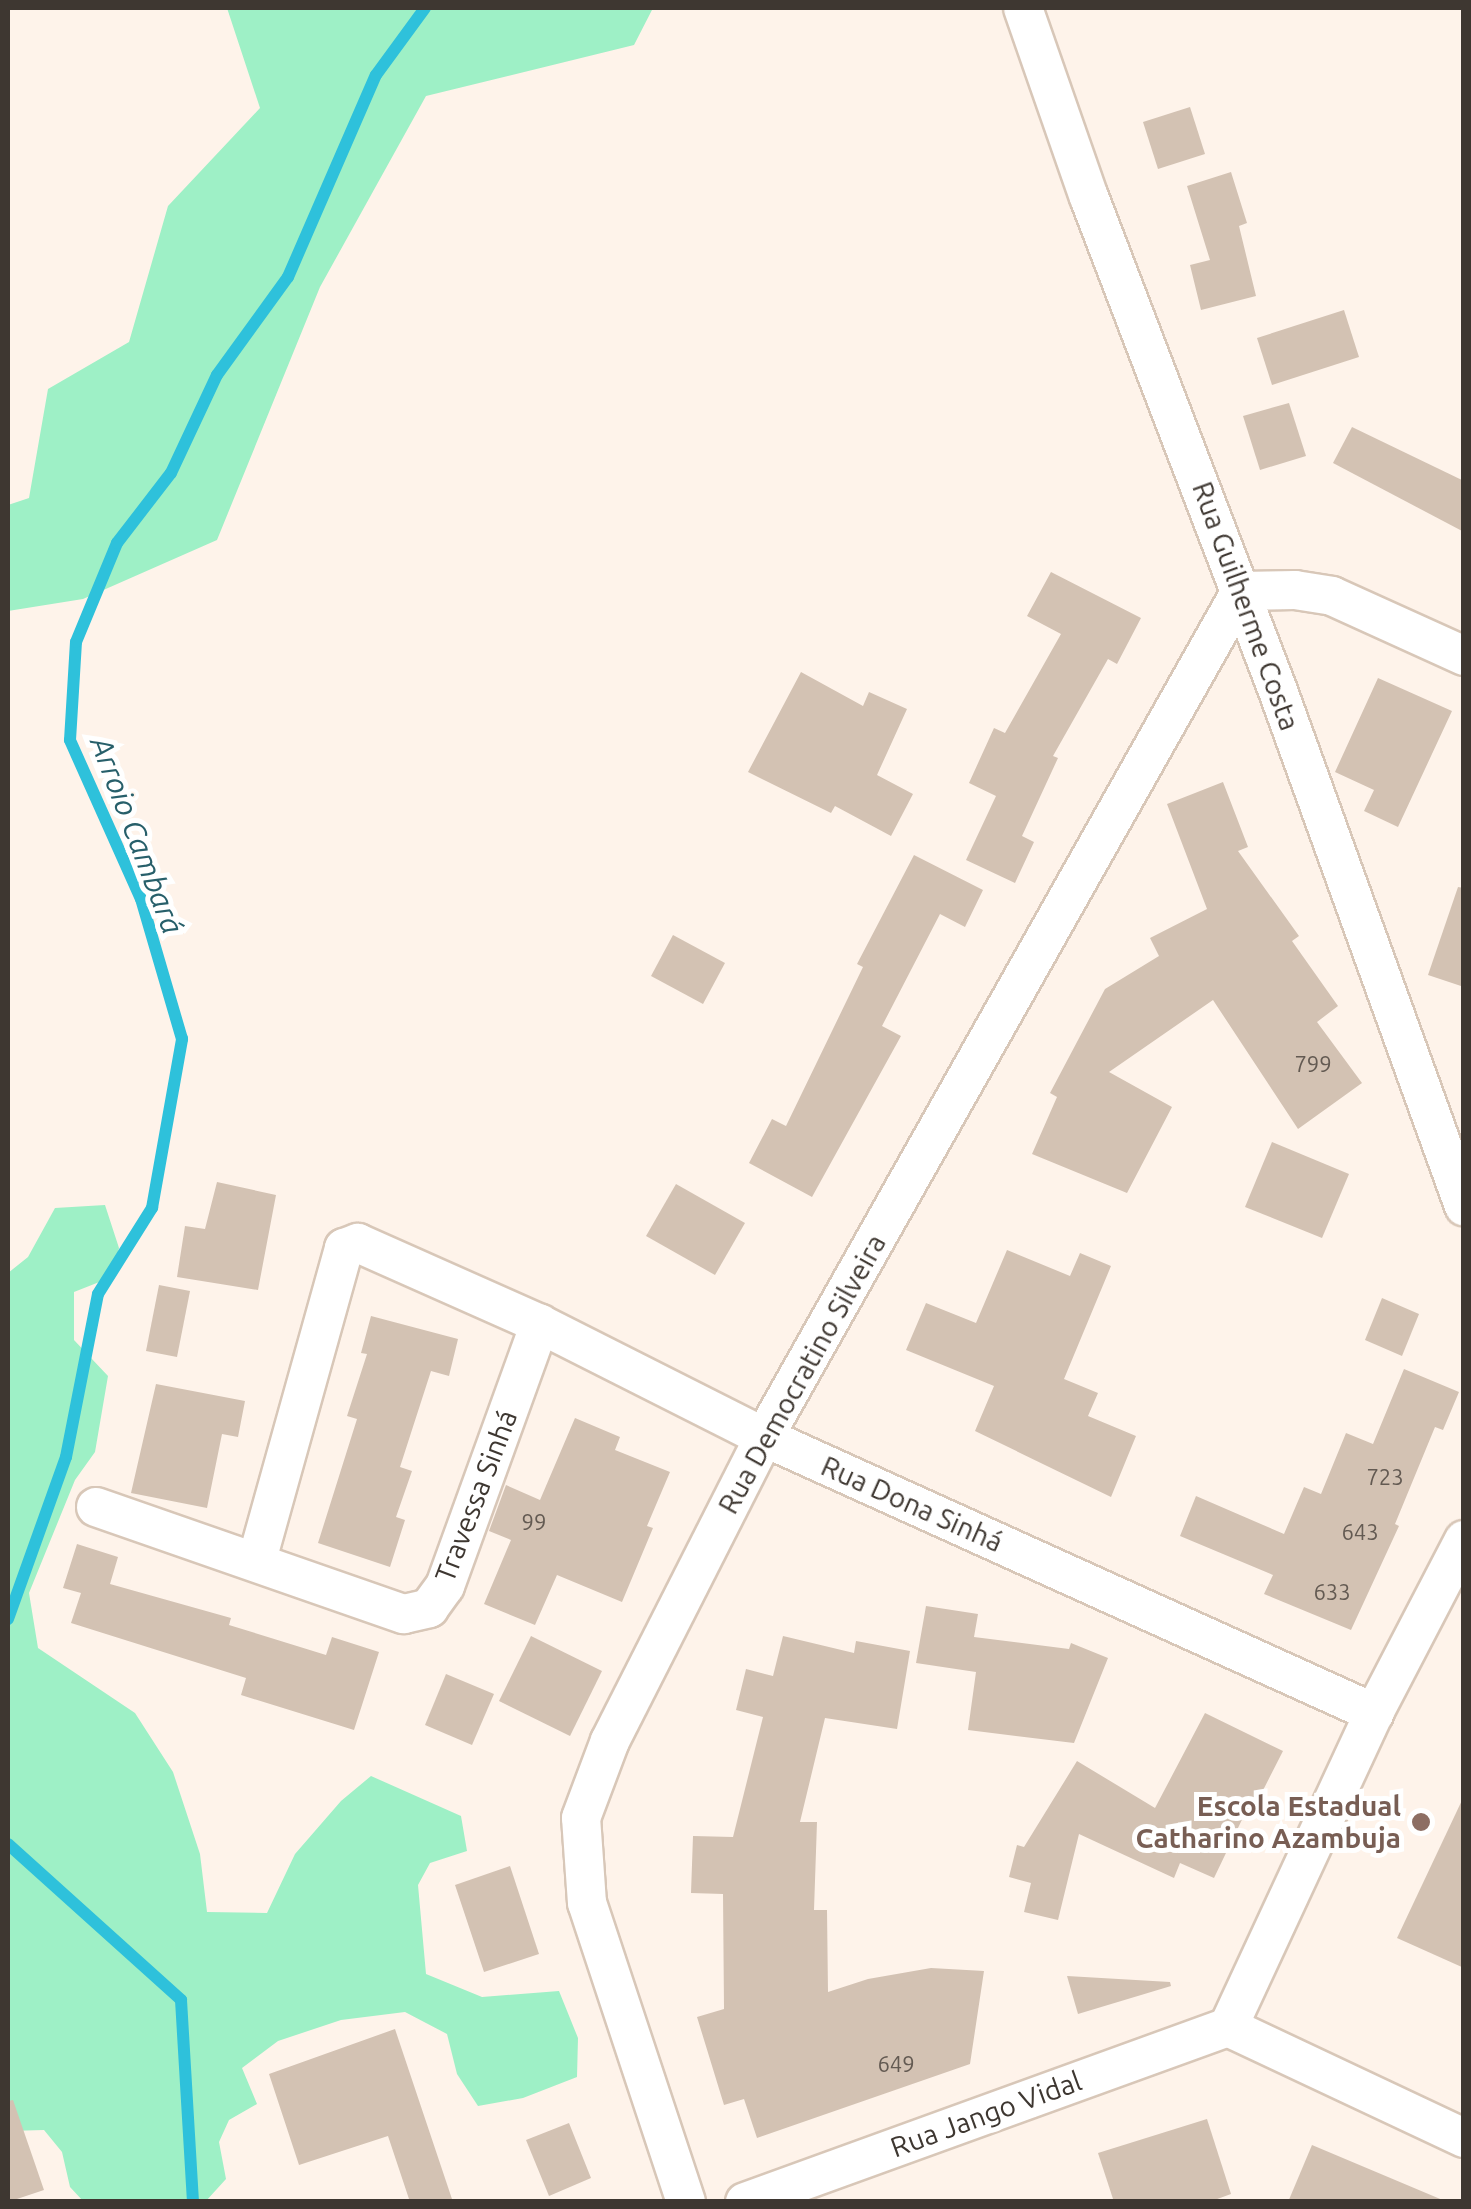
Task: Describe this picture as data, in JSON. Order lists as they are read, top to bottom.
{
  "streets": {
    "street": [
      "Rua Guilherme Costa",
      "Rua Democratino Silveira",
      "Travessa Sinhá",
      "Rua Dona Sinhá",
      "Rua Jango Vidal"
    ]
  },
  "crossings": [
    ["Rua Guilherme Costa", "Rua Democratino Silveira"],
    ["Rua Democratino Silveira", "Rua Dona Sinhá"],
    ["Travessa Sinhá", "Rua Dona Sinhá"]
  ],
  "water": ["Arroio Cambará"],
  "places": ["Escola Estadual Catharino Azambuja"],
  "house_numbers": [
    "799",
    "723",
    "99",
    "643",
    "633",
    "649"
  ]
}
